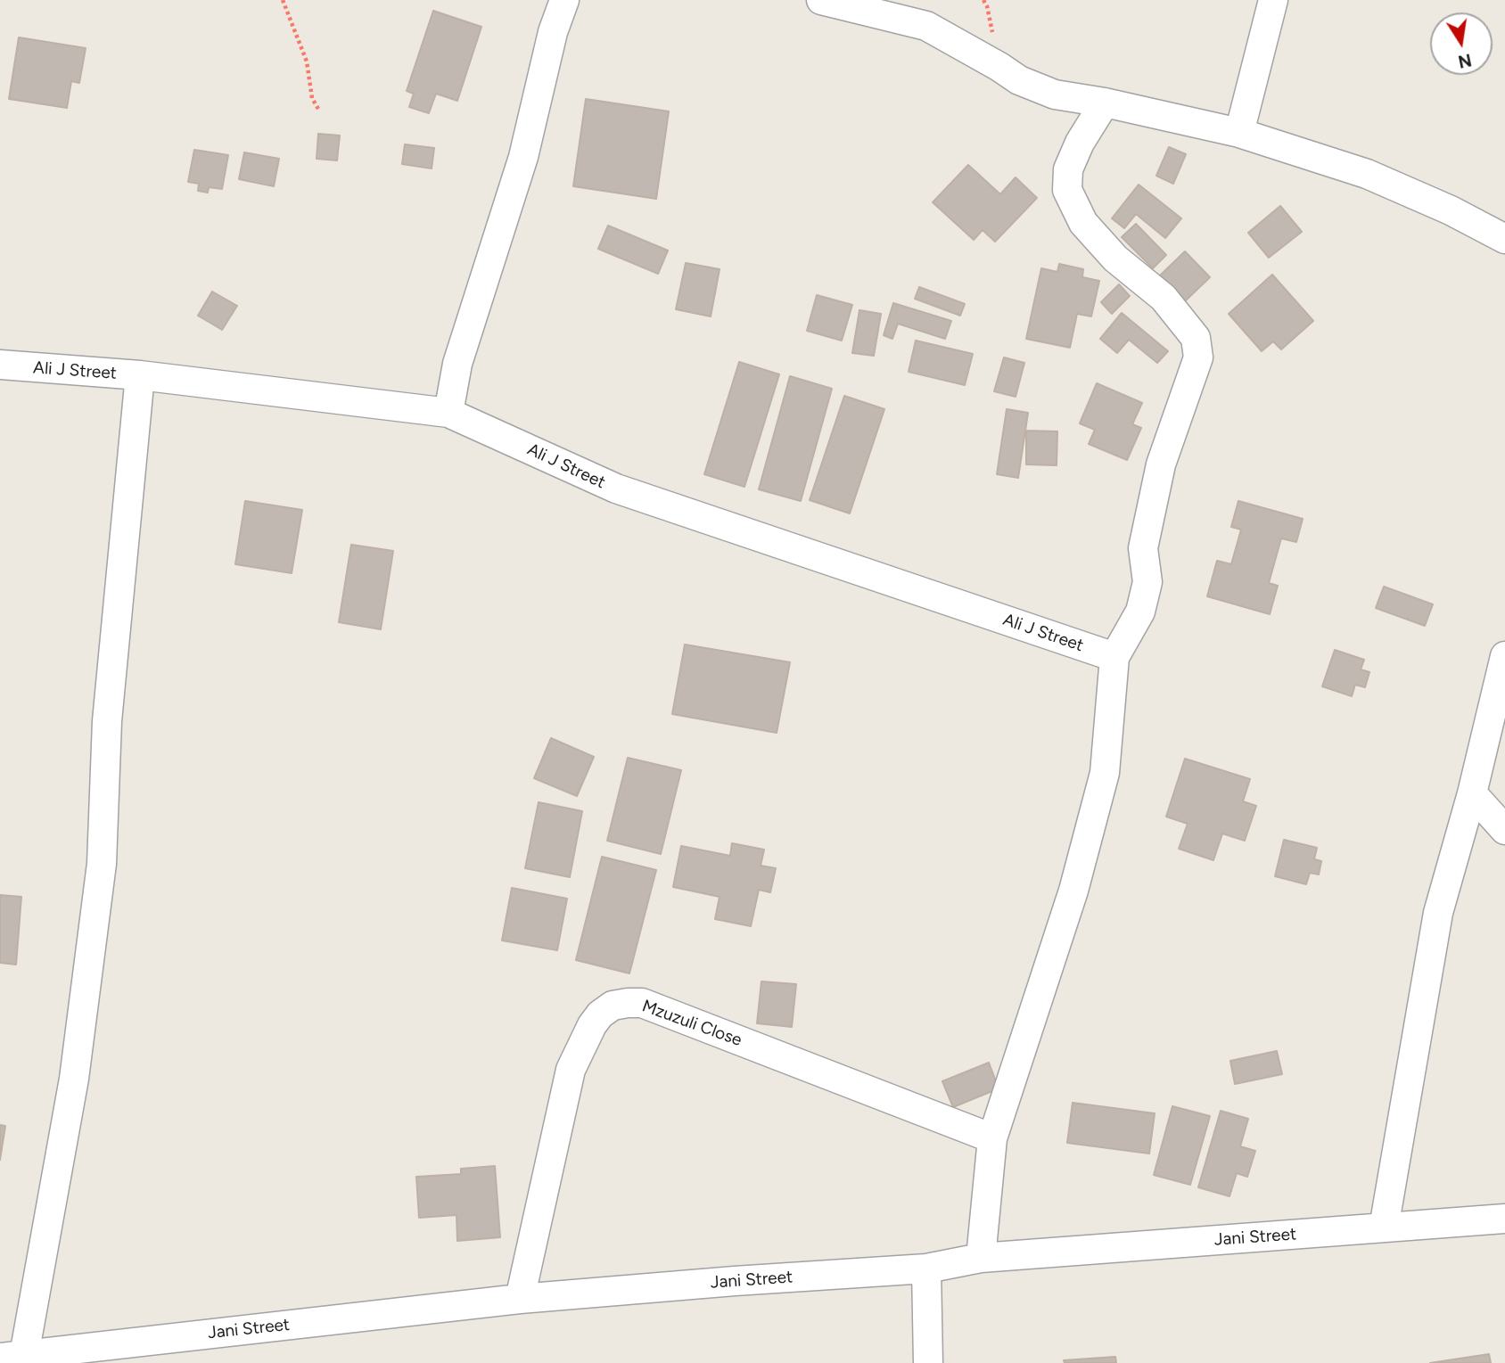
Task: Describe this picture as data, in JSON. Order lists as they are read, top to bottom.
{
  "streets": {
    "street": ["Ali J Street", "Mzuzuli Close", "Jani Street"]
  },
  "crossings": [
    ["Mzuzuli Close", "Jani Street"]
  ],
  "north": "bottom"
}
